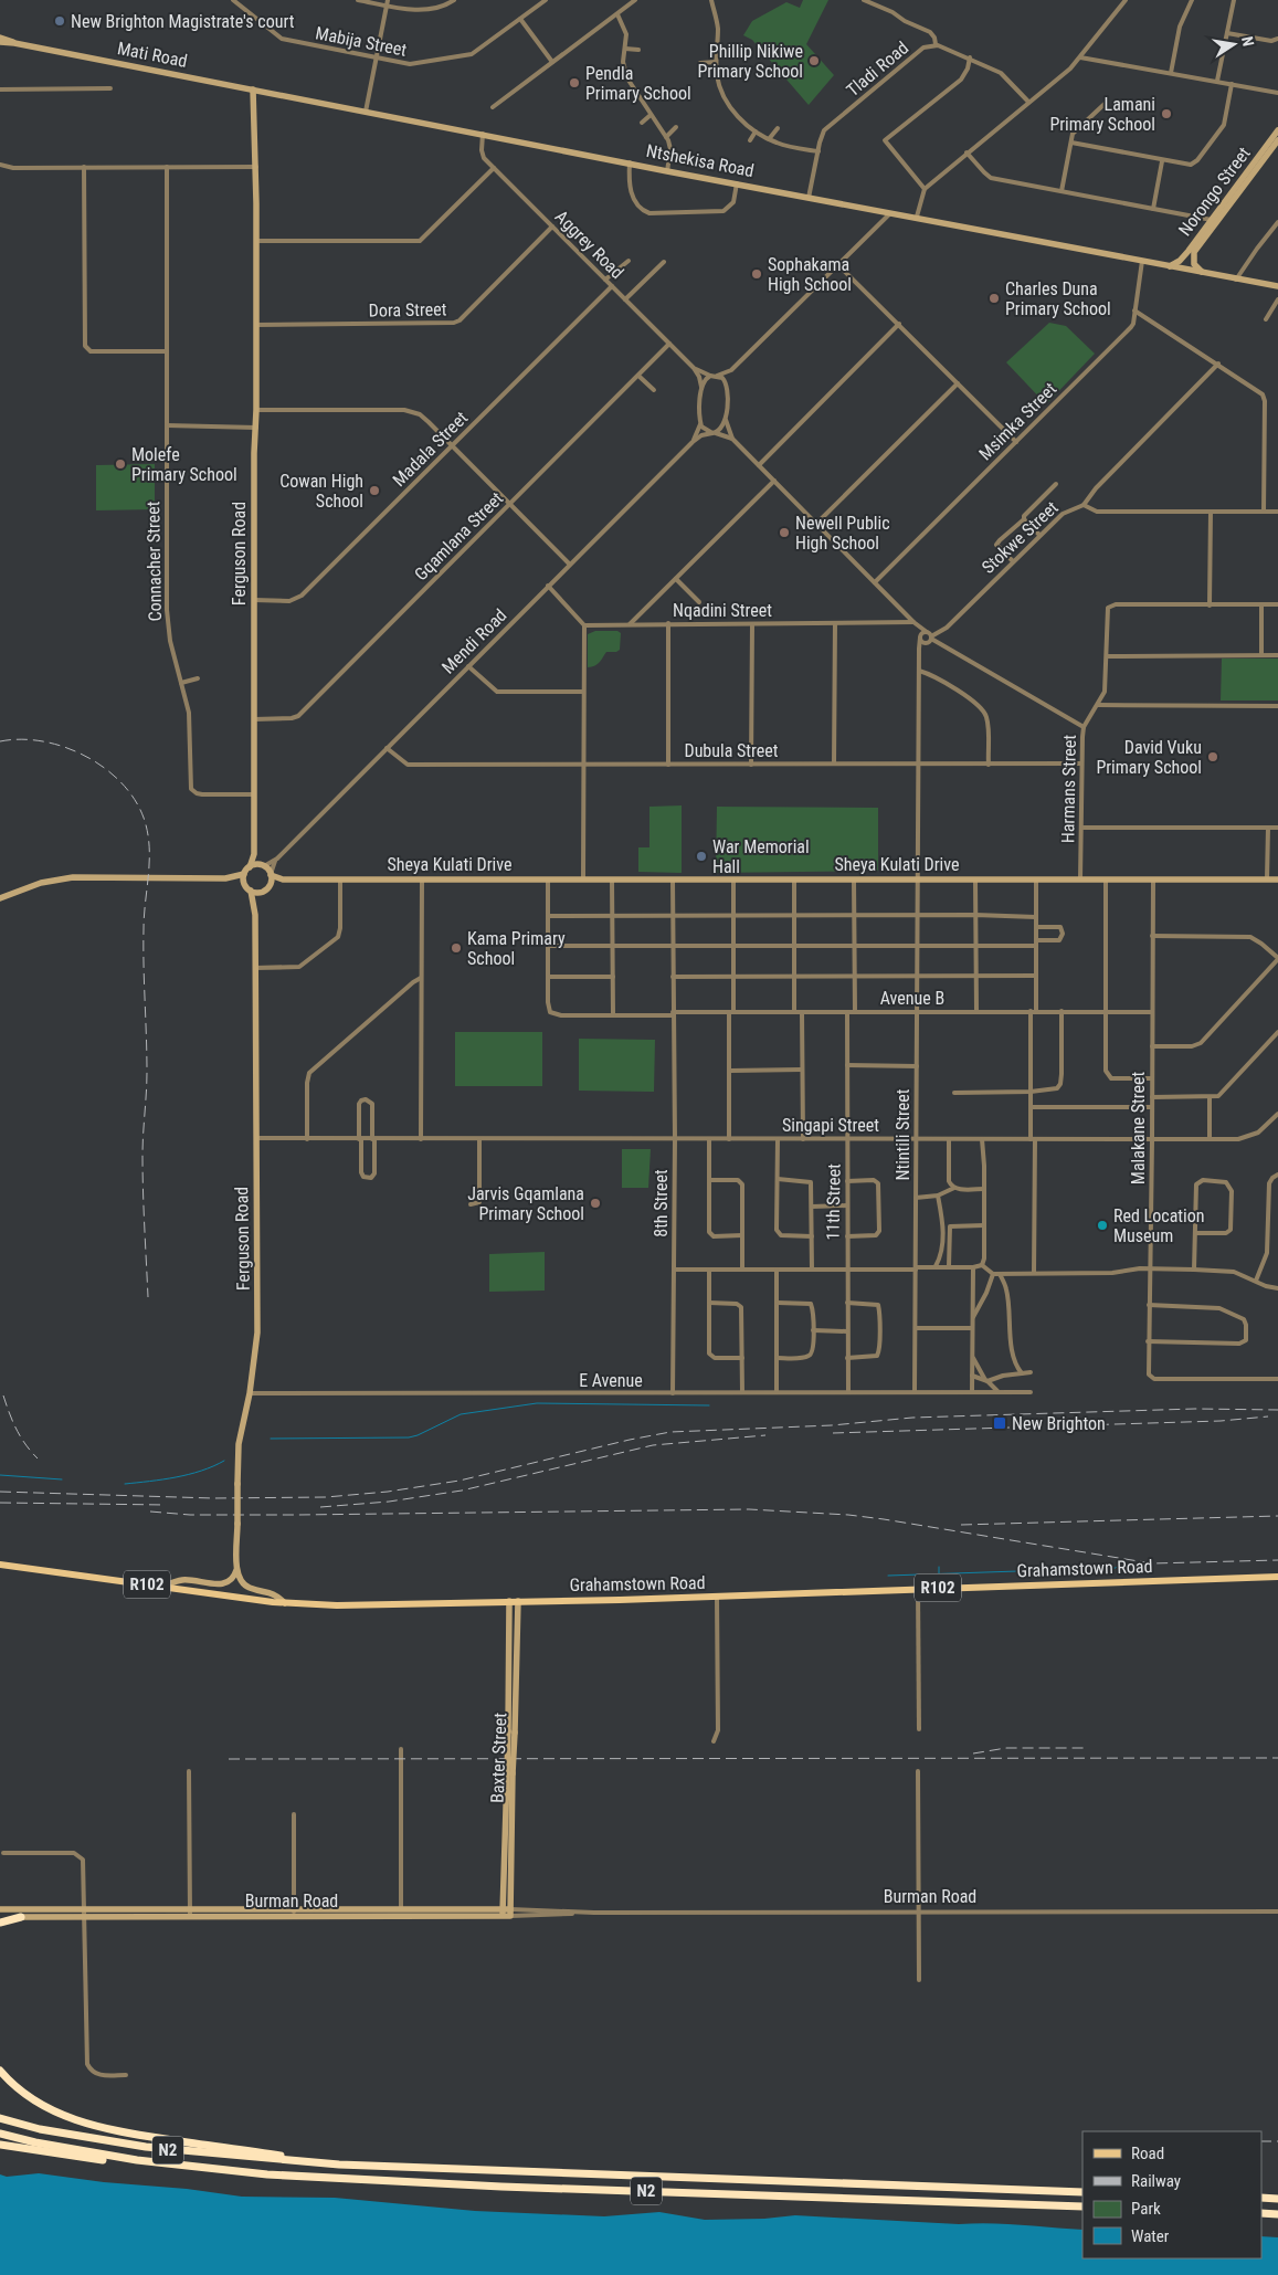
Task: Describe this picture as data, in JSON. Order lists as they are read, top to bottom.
{
  "streets": {
    "highway": ["Burman Road", "N2"],
    "main road": ["Grahamstown Road", "R102"],
    "street": [
      "Mabija Street",
      "Mati Road",
      "Tladi Road",
      "Ntshekisa Road",
      "Norongo Street",
      "Aggrey Road",
      "Dora Street",
      "Msimka Street",
      "Madala Street",
      "Gqamlana Street",
      "Stokwe Street",
      "Ferguson Road",
      "Connacher Street",
      "Nqadini Street",
      "Mendi Road",
      "Dubula Street",
      "Harmans Street",
      "Sheya Kulati Drive",
      "Avenue B",
      "Singapi Street",
      "Malakane Street",
      "Ntintili Street",
      "11th Street",
      "8th Street",
      "E Avenue",
      "Baxter Street"
    ]
  },
  "crossings": [
    ["Mati Road", "Ntshekisa Road"],
    ["Mati Road", "Ferguson Road"],
    ["Tladi Road", "Ntshekisa Road"],
    ["Ntshekisa Road", "Norongo Street"],
    ["Ntshekisa Road", "Aggrey Road"],
    ["Ntshekisa Road", "Msimka Street"],
    ["Ntshekisa Road", "Ferguson Road"],
    ["Aggrey Road", "Dora Street"],
    ["Aggrey Road", "Madala Street"],
    ["Aggrey Road", "Gqamlana Street"],
    ["Aggrey Road", "Mendi Road"],
    ["Dora Street", "Ferguson Road"],
    ["Madala Street", "Ferguson Road"],
    ["Gqamlana Street", "Ferguson Road"],
    ["Ferguson Road", "Connacher Street"],
    ["Ferguson Road", "Mendi Road"],
    ["Ferguson Road", "Sheya Kulati Drive"],
    ["Ferguson Road", "Singapi Street"],
    ["Ferguson Road", "E Avenue"],
    ["Mendi Road", "Dubula Street"],
    ["Mendi Road", "Sheya Kulati Drive"],
    ["Dubula Street", "Harmans Street"],
    ["Dubula Street", "Ntintili Street"],
    ["Harmans Street", "Sheya Kulati Drive"],
    ["Sheya Kulati Drive", "Malakane Street"],
    ["Sheya Kulati Drive", "Ntintili Street"],
    ["Sheya Kulati Drive", "8th Street"],
    ["Avenue B", "Malakane Street"],
    ["Avenue B", "Ntintili Street"],
    ["Avenue B", "11th Street"],
    ["Avenue B", "8th Street"],
    ["Singapi Street", "Malakane Street"],
    ["Singapi Street", "Ntintili Street"],
    ["Singapi Street", "11th Street"],
    ["Singapi Street", "8th Street"],
    ["Ntintili Street", "E Avenue"],
    ["11th Street", "E Avenue"],
    ["8th Street", "E Avenue"],
    ["Grahamstown Road", "Baxter Street"],
    ["Baxter Street", "Burman Road"]
  ],
  "places": {
    "other": [
      "New Brighton Magistrate's court",
      "Phillip Nikiwe Primary School",
      "Pendla Primary School",
      "Lamani Primary School",
      "Sophakama High School",
      "Charles Duna Primary School",
      "Molefe Primary School",
      "Cowan High School",
      "Newell Public High School",
      "David Vuku Primary School",
      "War Memorial Hall",
      "Kama Primary School",
      "Jarvis Gqamlana Primary School",
      "Red Location Museum"
    ],
    "transit": ["New Brighton"]
  },
  "legend": [
    "Road",
    "Railway",
    "Park",
    "Water"
  ],
  "north": "right"
}
